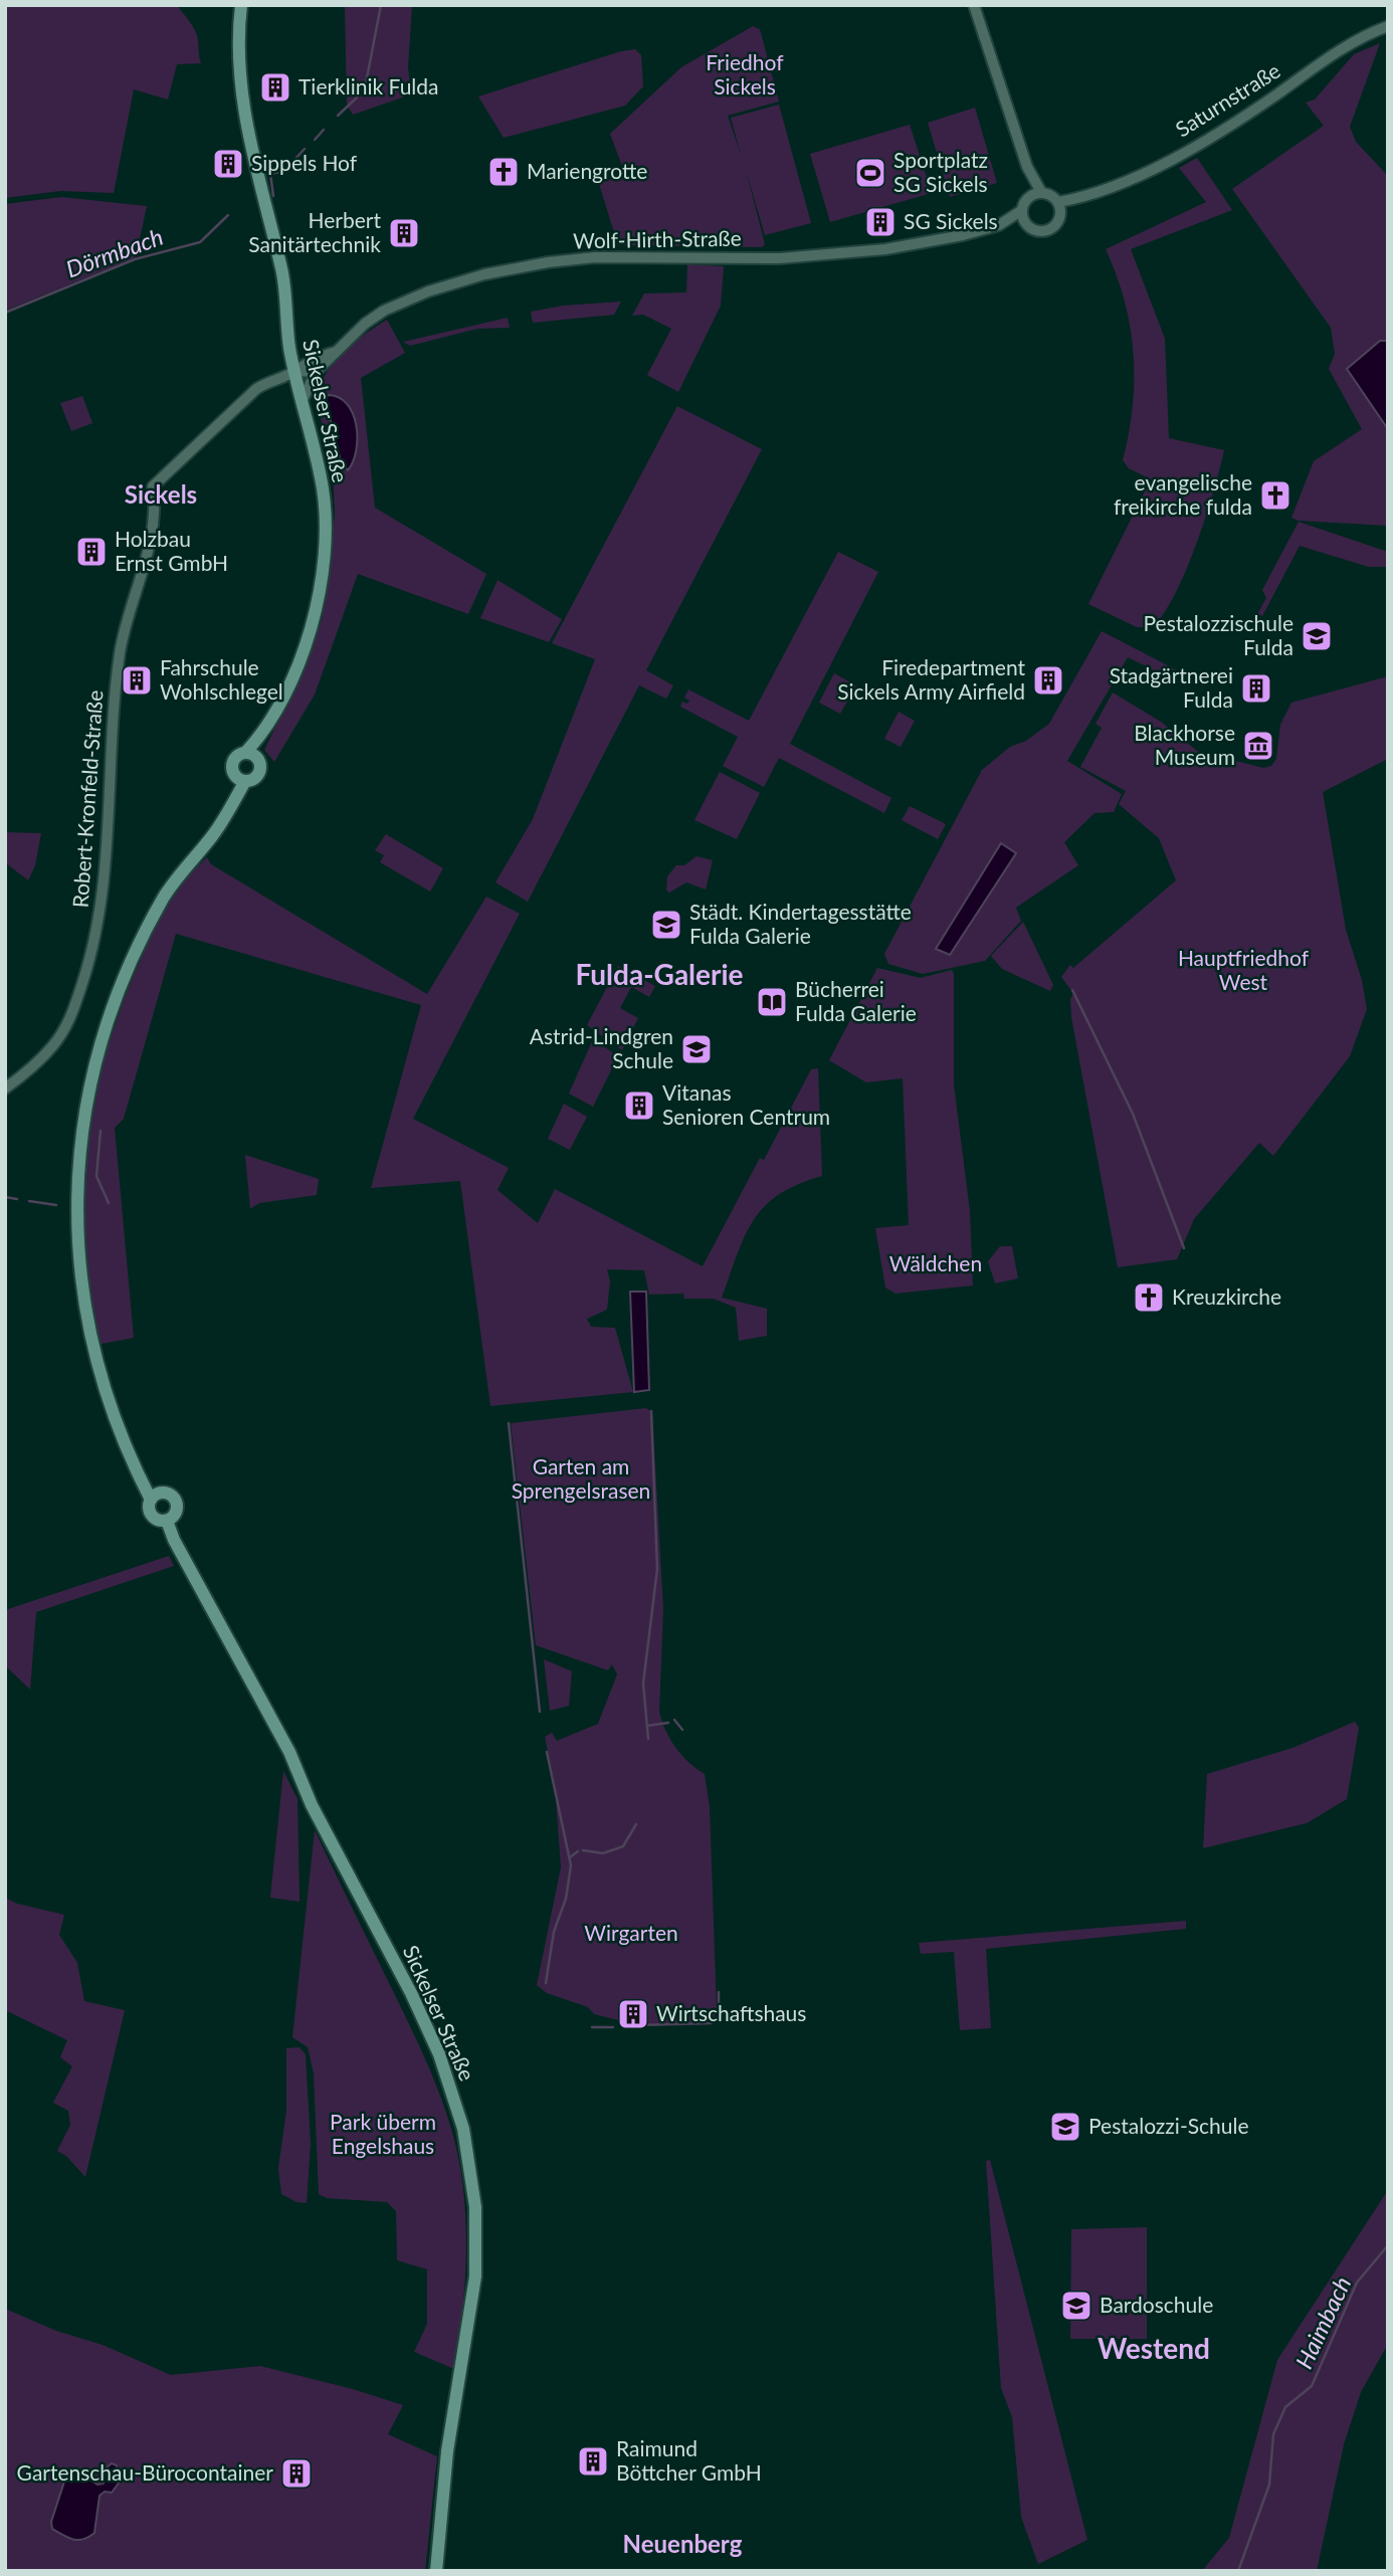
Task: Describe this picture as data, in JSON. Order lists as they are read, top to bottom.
{
  "streets": {
    "main road": ["Sickelser Straße"],
    "street": ["Saturnstraße", "Wolf-Hirth-Straße", "Robert-Kronfeld-Straße"]
  },
  "crossings": [
    ["Saturnstraße", "Wolf-Hirth-Straße"],
    ["Wolf-Hirth-Straße", "Sickelser Straße"],
    ["Wolf-Hirth-Straße", "Robert-Kronfeld-Straße"]
  ],
  "districts": [
    "Sickels",
    "Fulda-Galerie",
    "Westend",
    "Neuenberg"
  ],
  "water": ["Dörmbach", "Haimbach"],
  "parks": [
    "Friedhof Sickels",
    "Hauptfriedhof West",
    "Wäldchen",
    "Garten am Sprengelsrasen",
    "Wirgarten",
    "Park überm Engelshaus"
  ],
  "places": {
    "building": [
      "Tierklinik Fulda",
      "Sippels Hof",
      "SG Sickels",
      "Herbert Sanitärtechnik",
      "Holzbau Ernst GmbH",
      "Fahrschule Wohlschlegel",
      "Firedepartment Sickels Army Airfield",
      "Stadgärtnerei Fulda",
      "Vitanas Senioren Centrum",
      "Wirtschaftshaus",
      "Raimund Böttcher GmbH",
      "Gartenschau-Bürocontainer"
    ],
    "church": ["Mariengrotte", "evangelische freikirche fulda", "Kreuzkirche"],
    "sports": ["Sportplatz SG Sickels"],
    "school or university": [
      "Pestalozzischule Fulda",
      "Städt. Kindertagesstätte Fulda Galerie",
      "Astrid-Lindgren Schule",
      "Pestalozzi-Schule",
      "Bardoschule"
    ],
    "museum": ["Blackhorse Museum"],
    "library": ["Bücherrei Fulda Galerie"]
  }
}
